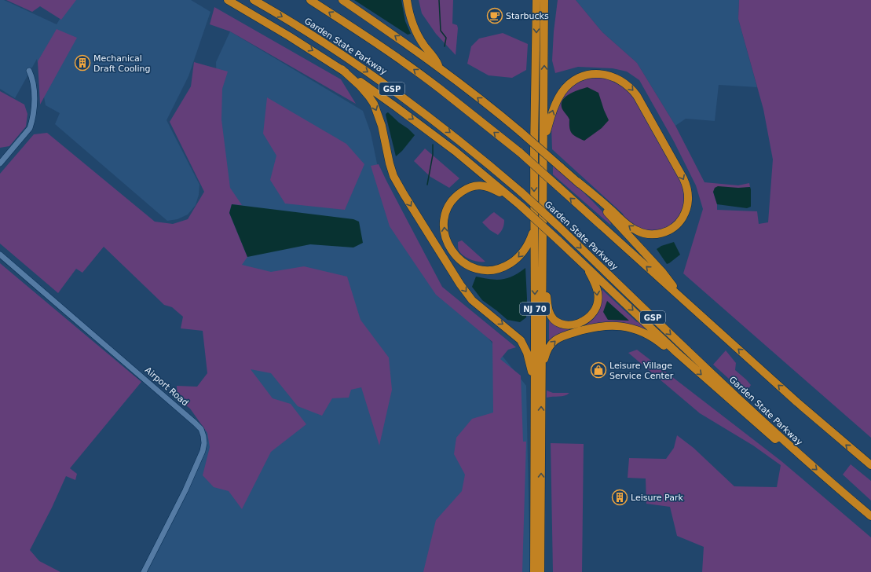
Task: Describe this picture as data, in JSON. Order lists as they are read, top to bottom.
{
  "streets": {
    "highway": ["Garden State Parkway", "GSP", "NJ 70"],
    "street": ["Airport Road"]
  },
  "places": {
    "cafe": ["Starbucks"],
    "building": ["Mechanical Draft Cooling", "Leisure Park"],
    "shop": ["Leisure Village Service Center"]
  }
}
